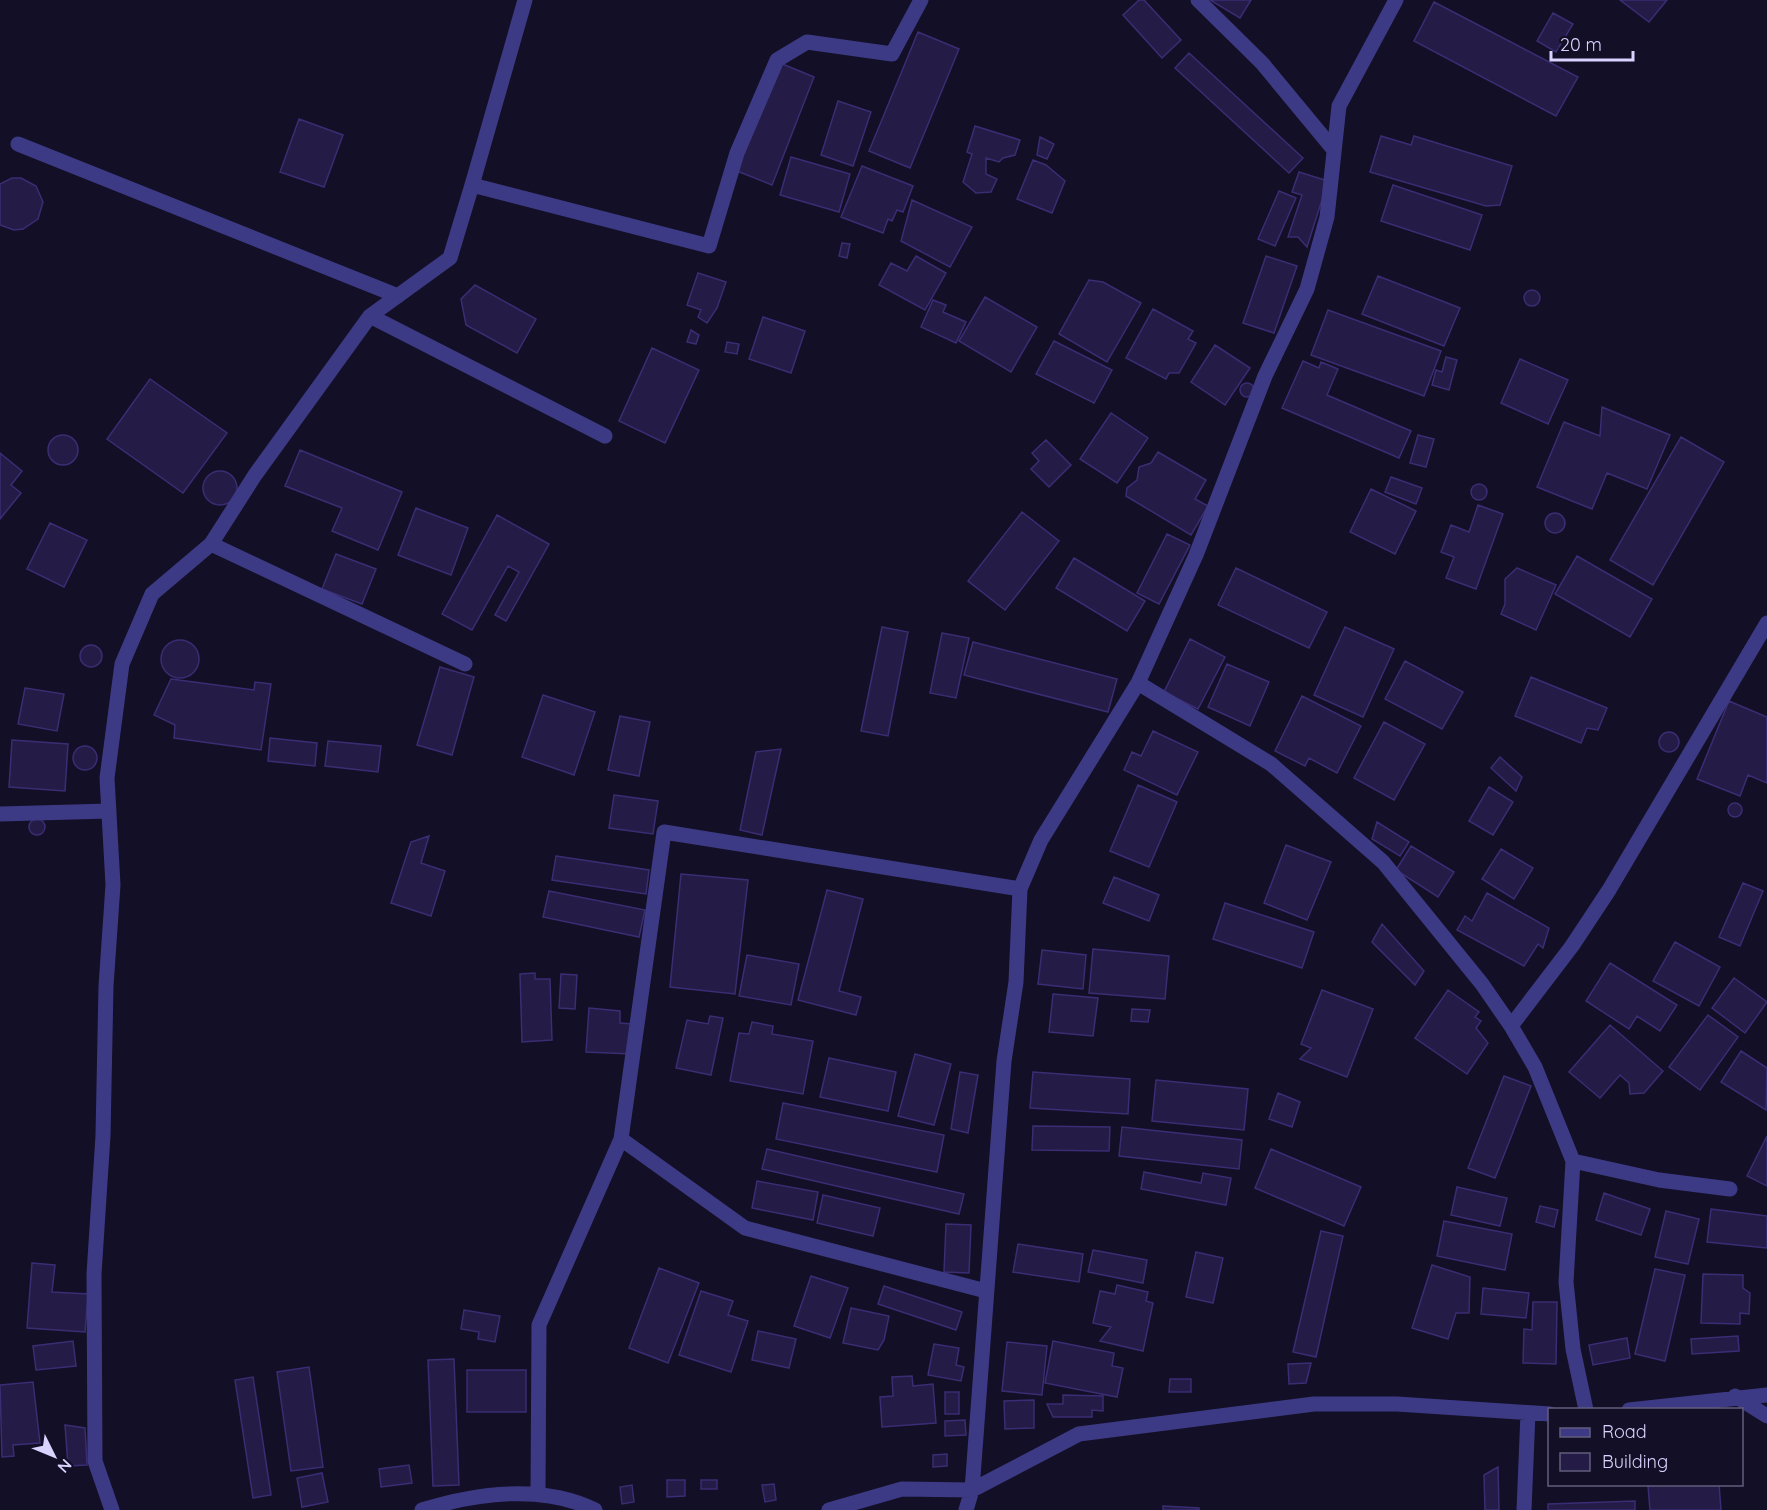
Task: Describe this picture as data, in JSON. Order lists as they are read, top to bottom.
{
  "legend": ["Road", "Building"],
  "scale_bar": "20 m",
  "north": "bottom right"
}
